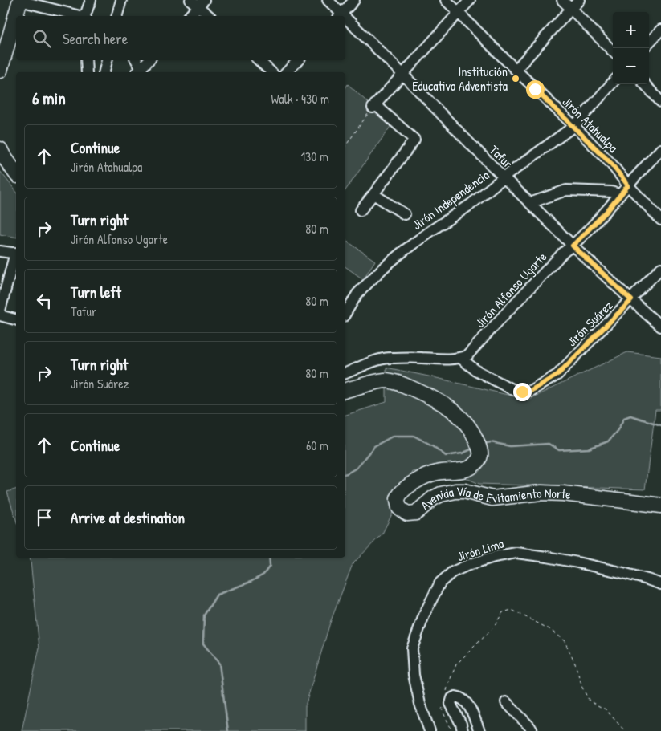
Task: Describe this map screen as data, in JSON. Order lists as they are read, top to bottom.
{
  "streets": {
    "highway": ["Avenida Vía de Evitamiento Norte"],
    "street": [
      "Jirón Atahualpa",
      "Tafur",
      "Jirón Independencia",
      "Jirón Alfonso Ugarte",
      "Jirón Suárez",
      "Jirón Lima"
    ]
  },
  "crossings": [
    ["Jirón Atahualpa", "Jirón Independencia"],
    ["Jirón Atahualpa", "Jirón Alfonso Ugarte"],
    ["Tafur", "Jirón Independencia"],
    ["Tafur", "Jirón Alfonso Ugarte"],
    ["Tafur", "Jirón Suárez"],
    ["Jirón Alfonso Ugarte", "Jirón Suárez"]
  ],
  "places": ["Institución Educativa Adventista"],
  "page": {
    "map_buttons": ["+", "−"],
    "search": "Search here",
    "heading": ["6 min", "Walk · 430 m"],
    "list": [
      ["Continue", "Jirón Atahualpa", "130 m"],
      ["Turn right", "Jirón Alfonso Ugarte", "80 m"],
      ["Turn left", "Tafur", "80 m"],
      ["Turn right", "Jirón Suárez", "80 m"],
      ["Continue", "60 m"],
      "Arrive at destination"
    ]
  }
}
